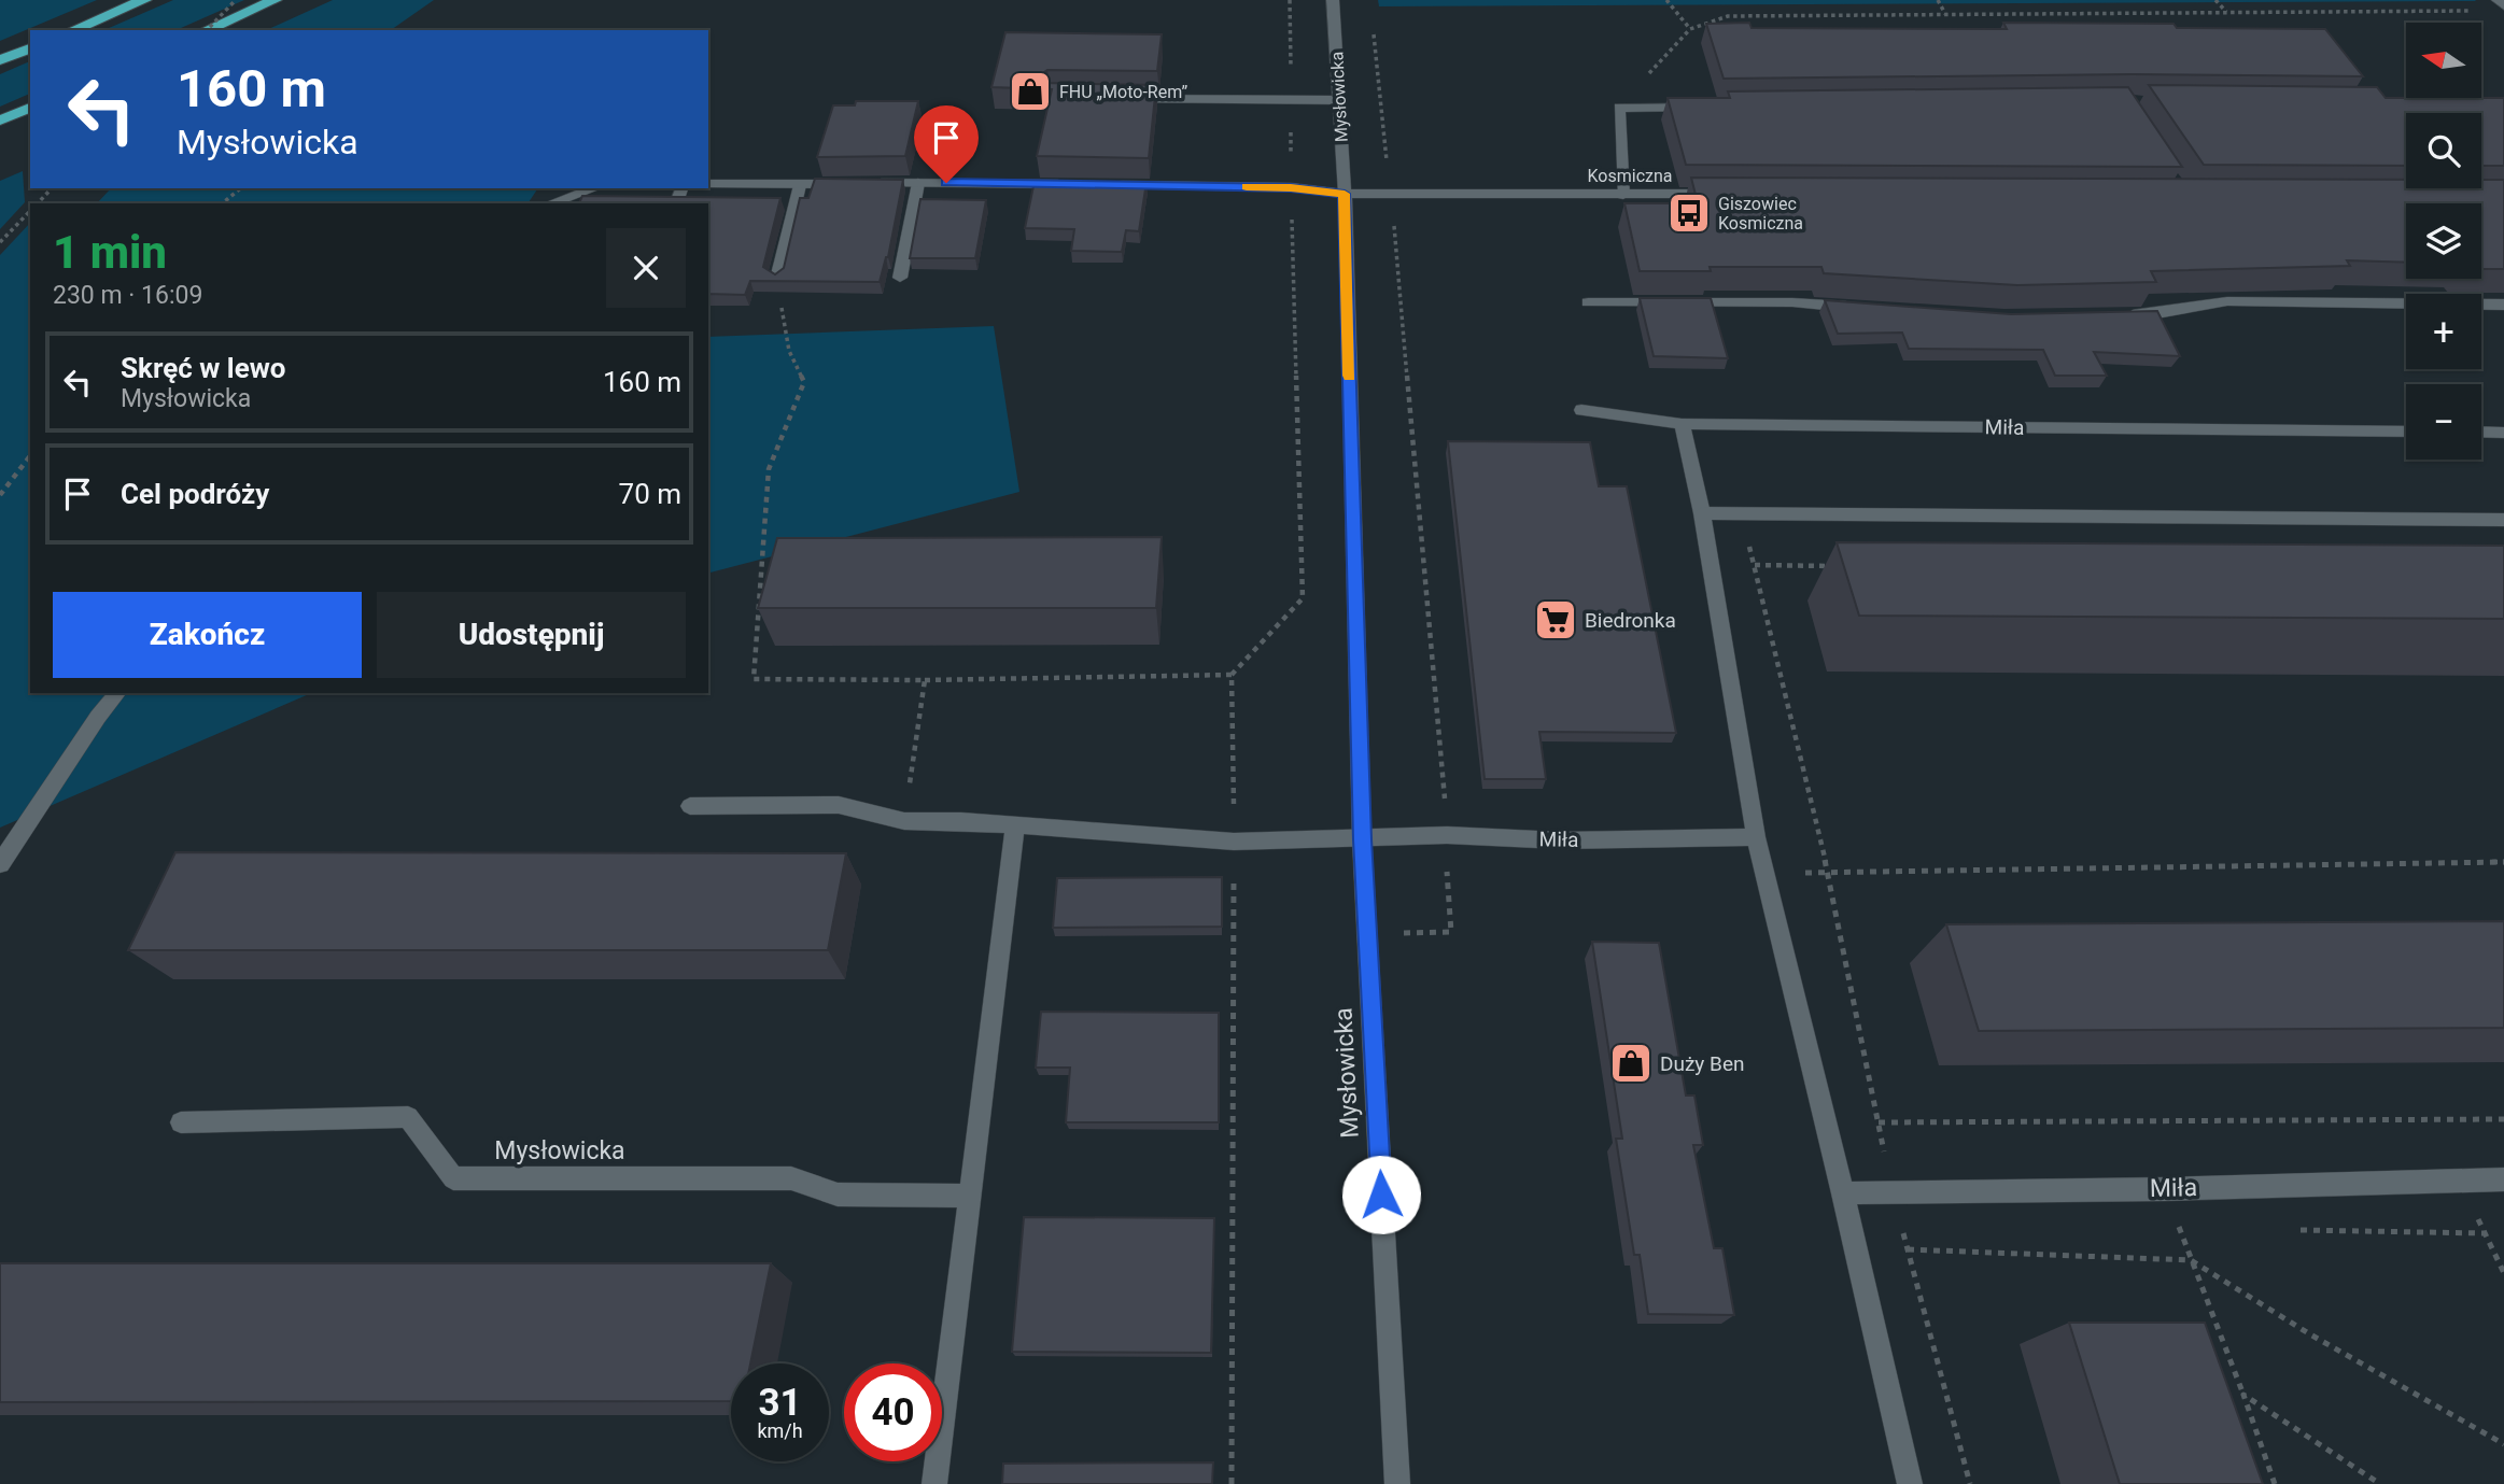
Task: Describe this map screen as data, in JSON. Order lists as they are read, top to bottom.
{
  "streets": {
    "street": ["Mysłowicka", "Kosmiczna", "Miła"]
  },
  "crossings": [
    ["Mysłowicka", "Kosmiczna"],
    ["Mysłowicka", "Miła"]
  ],
  "places": {
    "shop": ["FHU „Moto-Rem”", "Duży Ben"],
    "bus stop": ["Giszowiec Kosmiczna"],
    "supermarket": ["Biedronka"]
  },
  "north": "left",
  "page": {
    "map_buttons": ["+", "−"],
    "turn": ["160 m", "Mysłowicka"],
    "heading": ["1 min", "230 m · 16:09"],
    "list": [
      {
        "name": "Skręć w lewo",
        "note": "Mysłowicka",
        "value": "160 m"
      },
      {
        "name": "Cel podróży",
        "value": "70 m"
      }
    ],
    "buttons": ["Zakończ", "Udostępnij"],
    "speed": "31 km/h",
    "limit": "40"
  }
}
